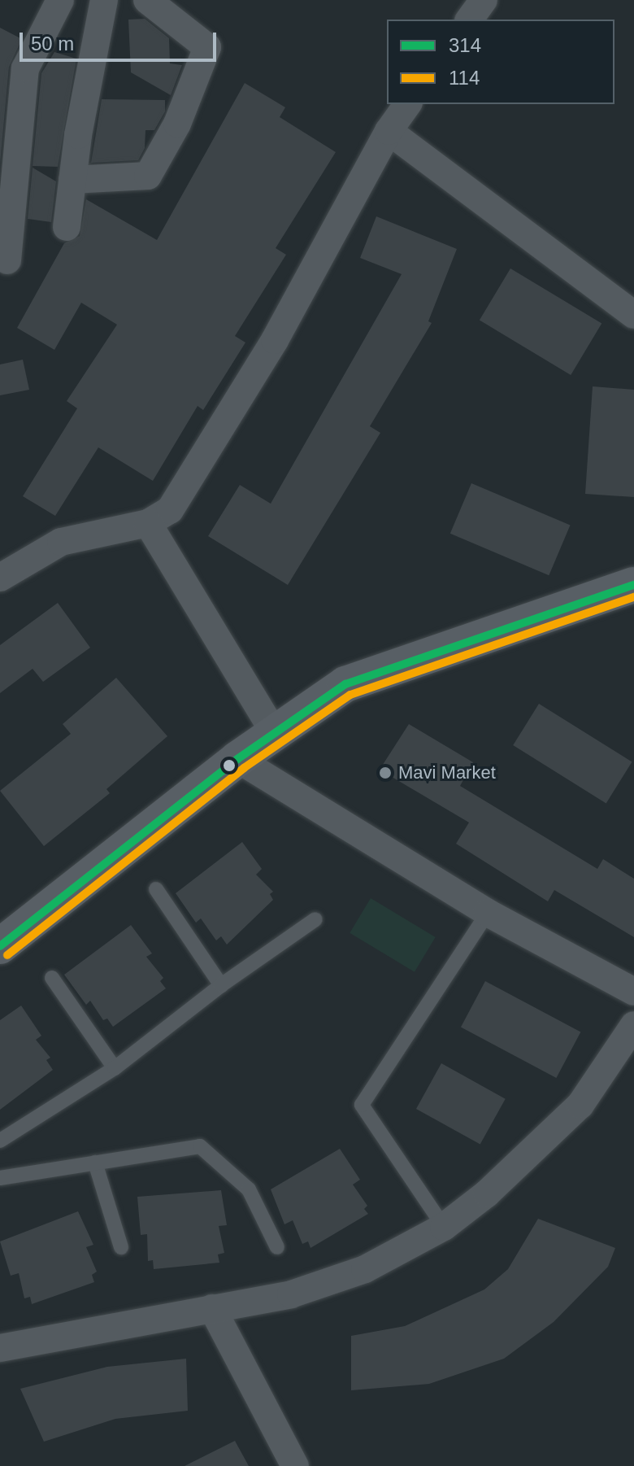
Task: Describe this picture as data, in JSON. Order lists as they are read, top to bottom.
{
  "places": ["Mavi Market"],
  "lines": ["transit line 314", "transit line 114"],
  "legend": ["314", "114"],
  "scale_bar": "50 m"
}
